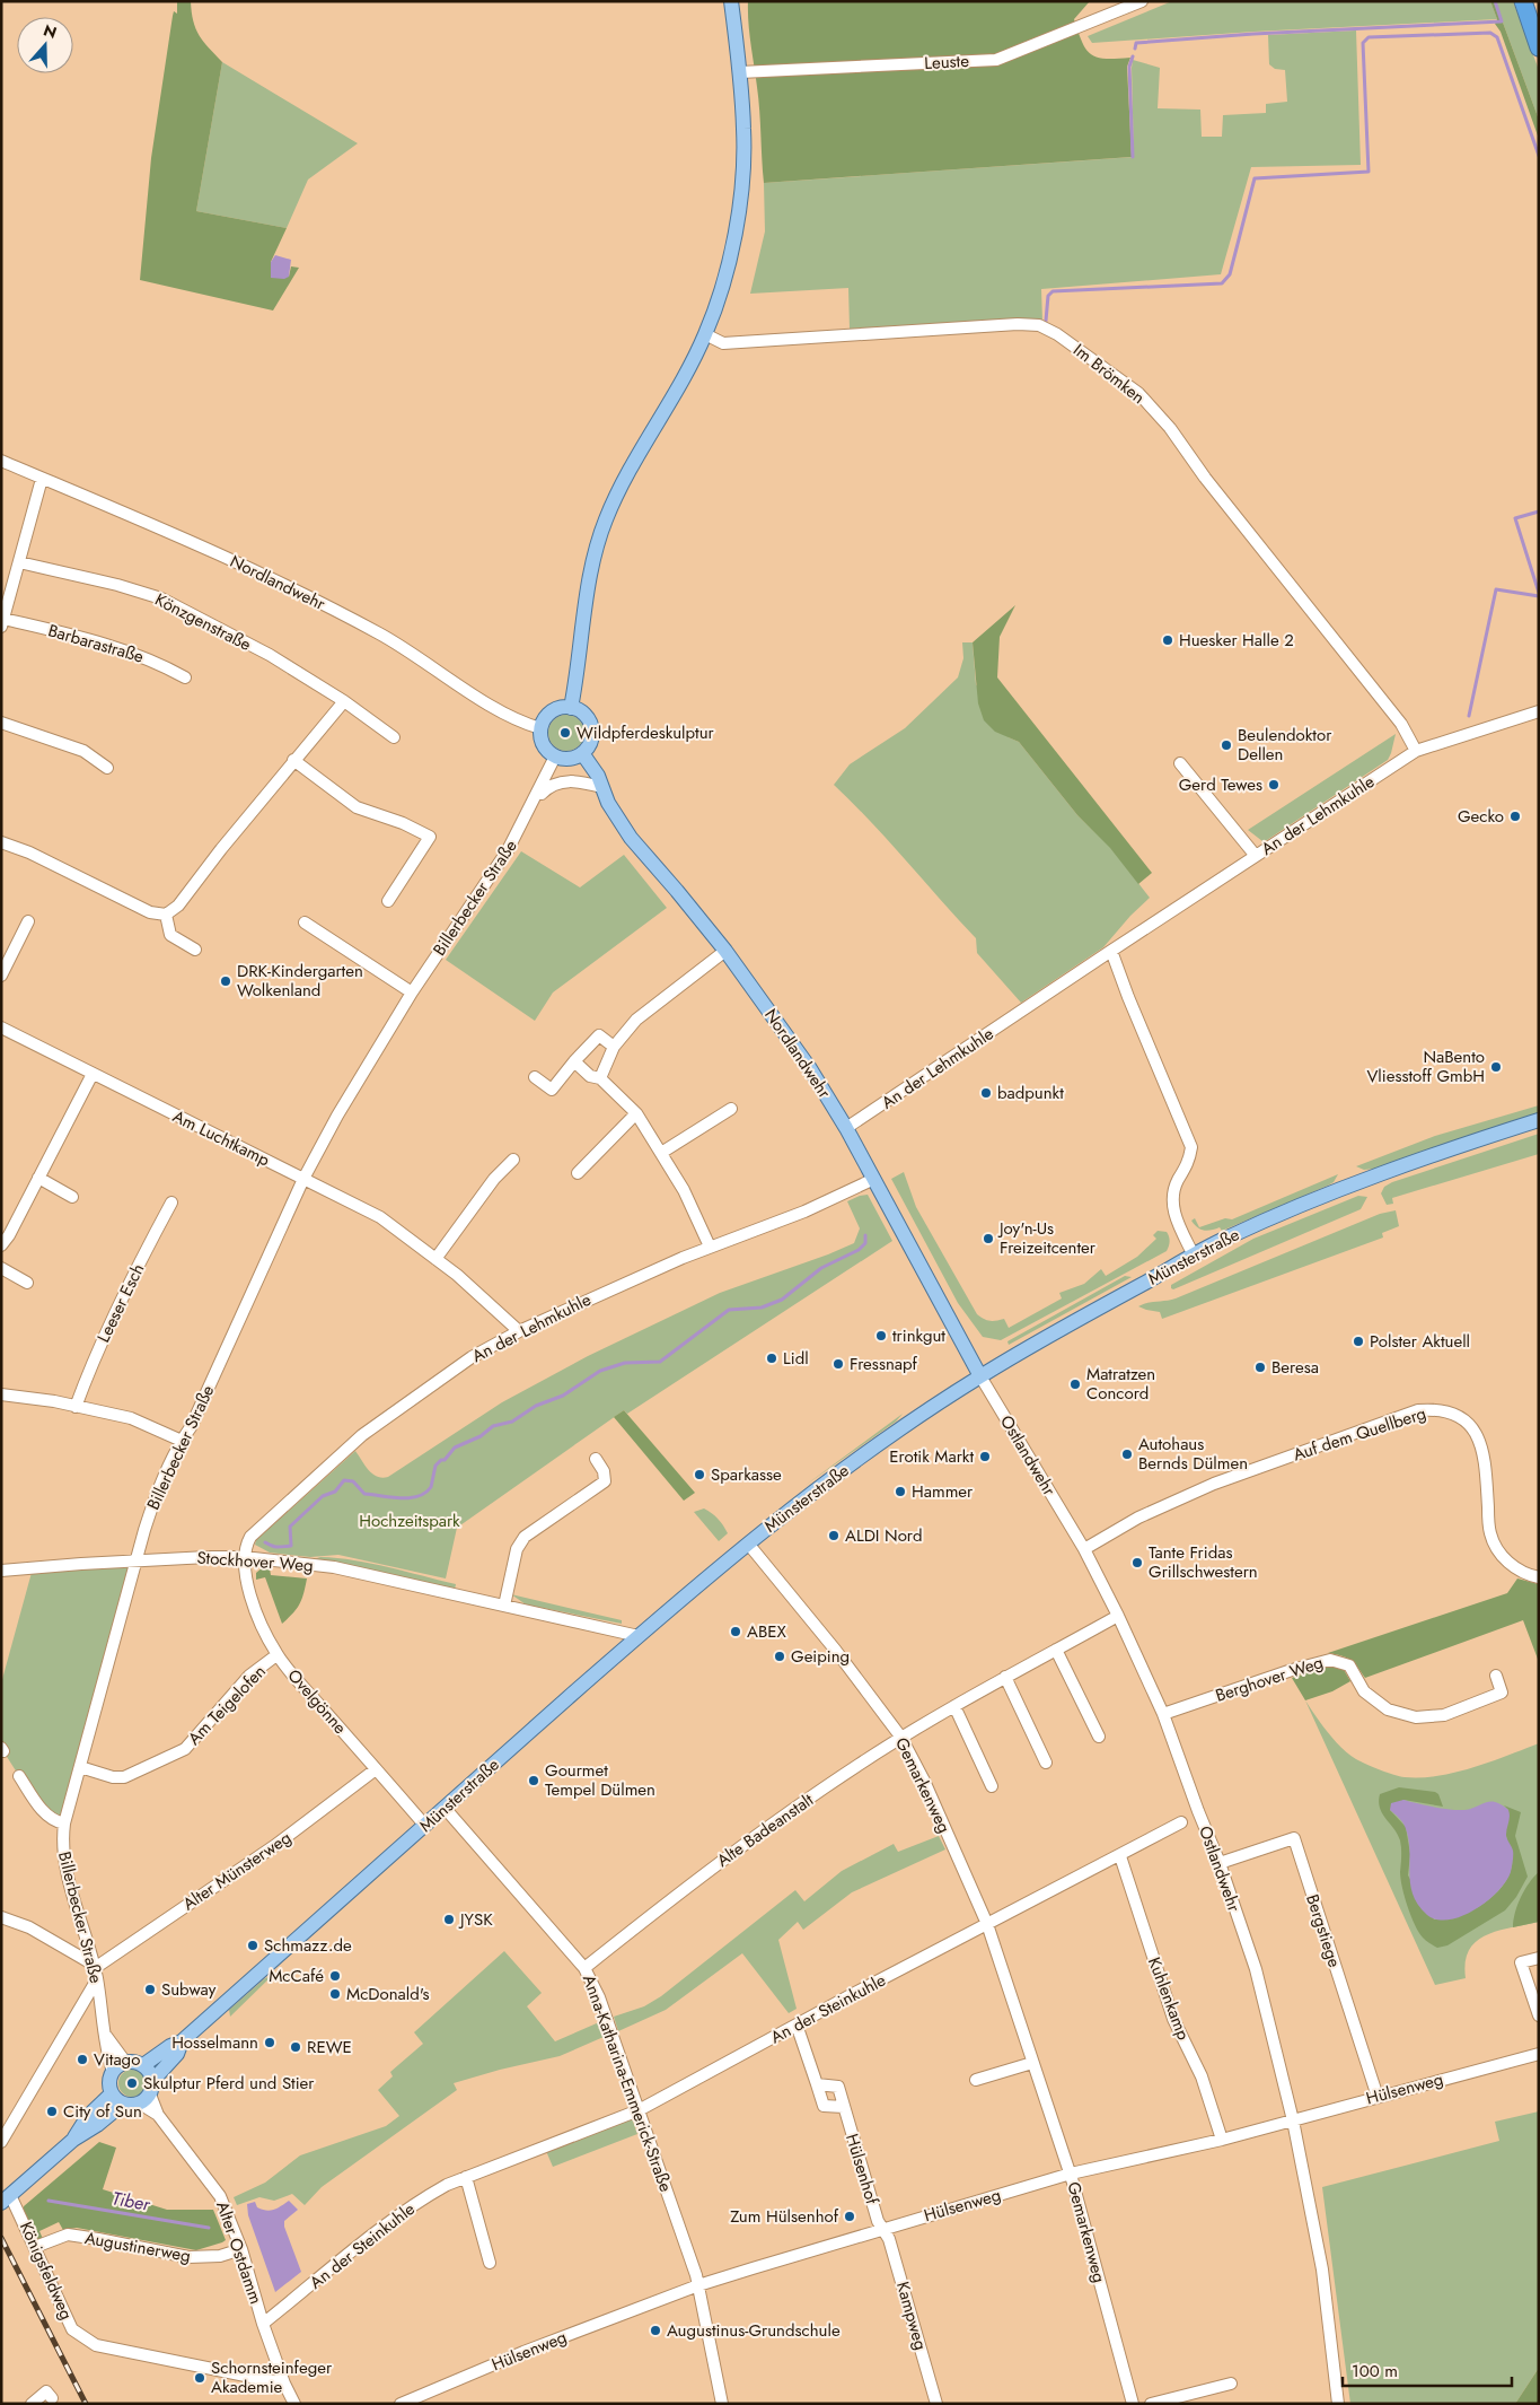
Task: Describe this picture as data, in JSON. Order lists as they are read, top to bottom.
{
  "streets": {
    "main road": ["Nordlandwehr", "Münsterstraße"],
    "street": [
      "Leuste",
      "Im Brömken",
      "Könzgenstraße",
      "Barbarastraße",
      "An der Lehmkuhle",
      "Billerbecker Straße",
      "Am Luchtkamp",
      "Leeser Esch",
      "Auf dem Quellberg",
      "Ostlandwehr",
      "Stockhover Weg",
      "Berghover Weg",
      "Ovelgönne",
      "Am Teigelofen",
      "Gemarkenweg",
      "Alte Badeanstalt",
      "Alter Münsterweg",
      "Bergstiege",
      "Kuhlenkamp",
      "An der Steinkuhle",
      "Anna-Katharina-Emmerick-Straße",
      "Hülsenweg",
      "Hülsenhof",
      "Augustinerweg",
      "Alter Ostdamm",
      "Königsfeldweg",
      "Kampweg"
    ]
  },
  "crossings": [
    ["Im Brömken", "An der Lehmkuhle"],
    ["Nordlandwehr", "An der Lehmkuhle"],
    ["Nordlandwehr", "Billerbecker Straße"],
    ["Nordlandwehr", "Münsterstraße"],
    ["Nordlandwehr", "Ostlandwehr"],
    ["An der Lehmkuhle", "Am Luchtkamp"],
    ["An der Lehmkuhle", "Stockhover Weg"],
    ["An der Lehmkuhle", "Ovelgönne"],
    ["Billerbecker Straße", "Am Luchtkamp"],
    ["Billerbecker Straße", "Münsterstraße"],
    ["Billerbecker Straße", "Stockhover Weg"],
    ["Billerbecker Straße", "Am Teigelofen"],
    ["Billerbecker Straße", "Alter Münsterweg"],
    ["Billerbecker Straße", "Alter Ostdamm"],
    ["Münsterstraße", "Ostlandwehr"],
    ["Münsterstraße", "Stockhover Weg"],
    ["Münsterstraße", "Ovelgönne"],
    ["Münsterstraße", "Gemarkenweg"],
    ["Münsterstraße", "Anna-Katharina-Emmerick-Straße"],
    ["Münsterstraße", "Alter Ostdamm"],
    ["Auf dem Quellberg", "Ostlandwehr"],
    ["Ostlandwehr", "Berghover Weg"],
    ["Ostlandwehr", "Alte Badeanstalt"],
    ["Ostlandwehr", "Bergstiege"],
    ["Ostlandwehr", "Hülsenweg"],
    ["Stockhover Weg", "Ovelgönne"],
    ["Ovelgönne", "Am Teigelofen"],
    ["Ovelgönne", "Alter Münsterweg"],
    ["Gemarkenweg", "Alte Badeanstalt"],
    ["Gemarkenweg", "An der Steinkuhle"],
    ["Gemarkenweg", "Hülsenweg"],
    ["Alte Badeanstalt", "Anna-Katharina-Emmerick-Straße"],
    ["Bergstiege", "Hülsenweg"],
    ["Kuhlenkamp", "An der Steinkuhle"],
    ["Kuhlenkamp", "Hülsenweg"],
    ["An der Steinkuhle", "Anna-Katharina-Emmerick-Straße"],
    ["An der Steinkuhle", "Alter Ostdamm"],
    ["Anna-Katharina-Emmerick-Straße", "Hülsenweg"],
    ["Hülsenweg", "Hülsenhof"],
    ["Hülsenweg", "Kampweg"],
    ["Hülsenhof", "Kampweg"],
    ["Augustinerweg", "Alter Ostdamm"],
    ["Augustinerweg", "Königsfeldweg"],
    ["Alter Ostdamm", "Königsfeldweg"]
  ],
  "water": ["Tiber"],
  "parks": ["Hochzeitspark"],
  "places": [
    "Huesker Halle 2",
    "Wildpferdeskulptur",
    "Beulendoktor Dellen",
    "Gerd Tewes",
    "Gecko",
    "DRK-Kindergarten Wolkenland",
    "NaBento Vliesstoff GmbH",
    "badpunkt",
    "Joy'n-Us Freizeitcenter",
    "trinkgut",
    "Polster Aktuell",
    "Lidl",
    "Fressnapf",
    "Beresa",
    "Matratzen Concord",
    "Autohaus Bernds Dülmen",
    "Erotik Markt",
    "Sparkasse",
    "Hammer",
    "ALDI Nord",
    "Tante Fridas Grillschwestern",
    "ABEX",
    "Geiping",
    "Gourmet Tempel Dülmen",
    "JYSK",
    "Schmazz.de",
    "McCafé",
    "Subway",
    "McDonald's",
    "Hosselmann",
    "REWE",
    "Vitago",
    "Skulptur Pferd und Stier",
    "City of Sun",
    "Zum Hülsenhof",
    "Augustinus-Grundschule",
    "Schornsteinfeger Akademie"
  ],
  "scale_bar": "100 m",
  "north": "top"
}
